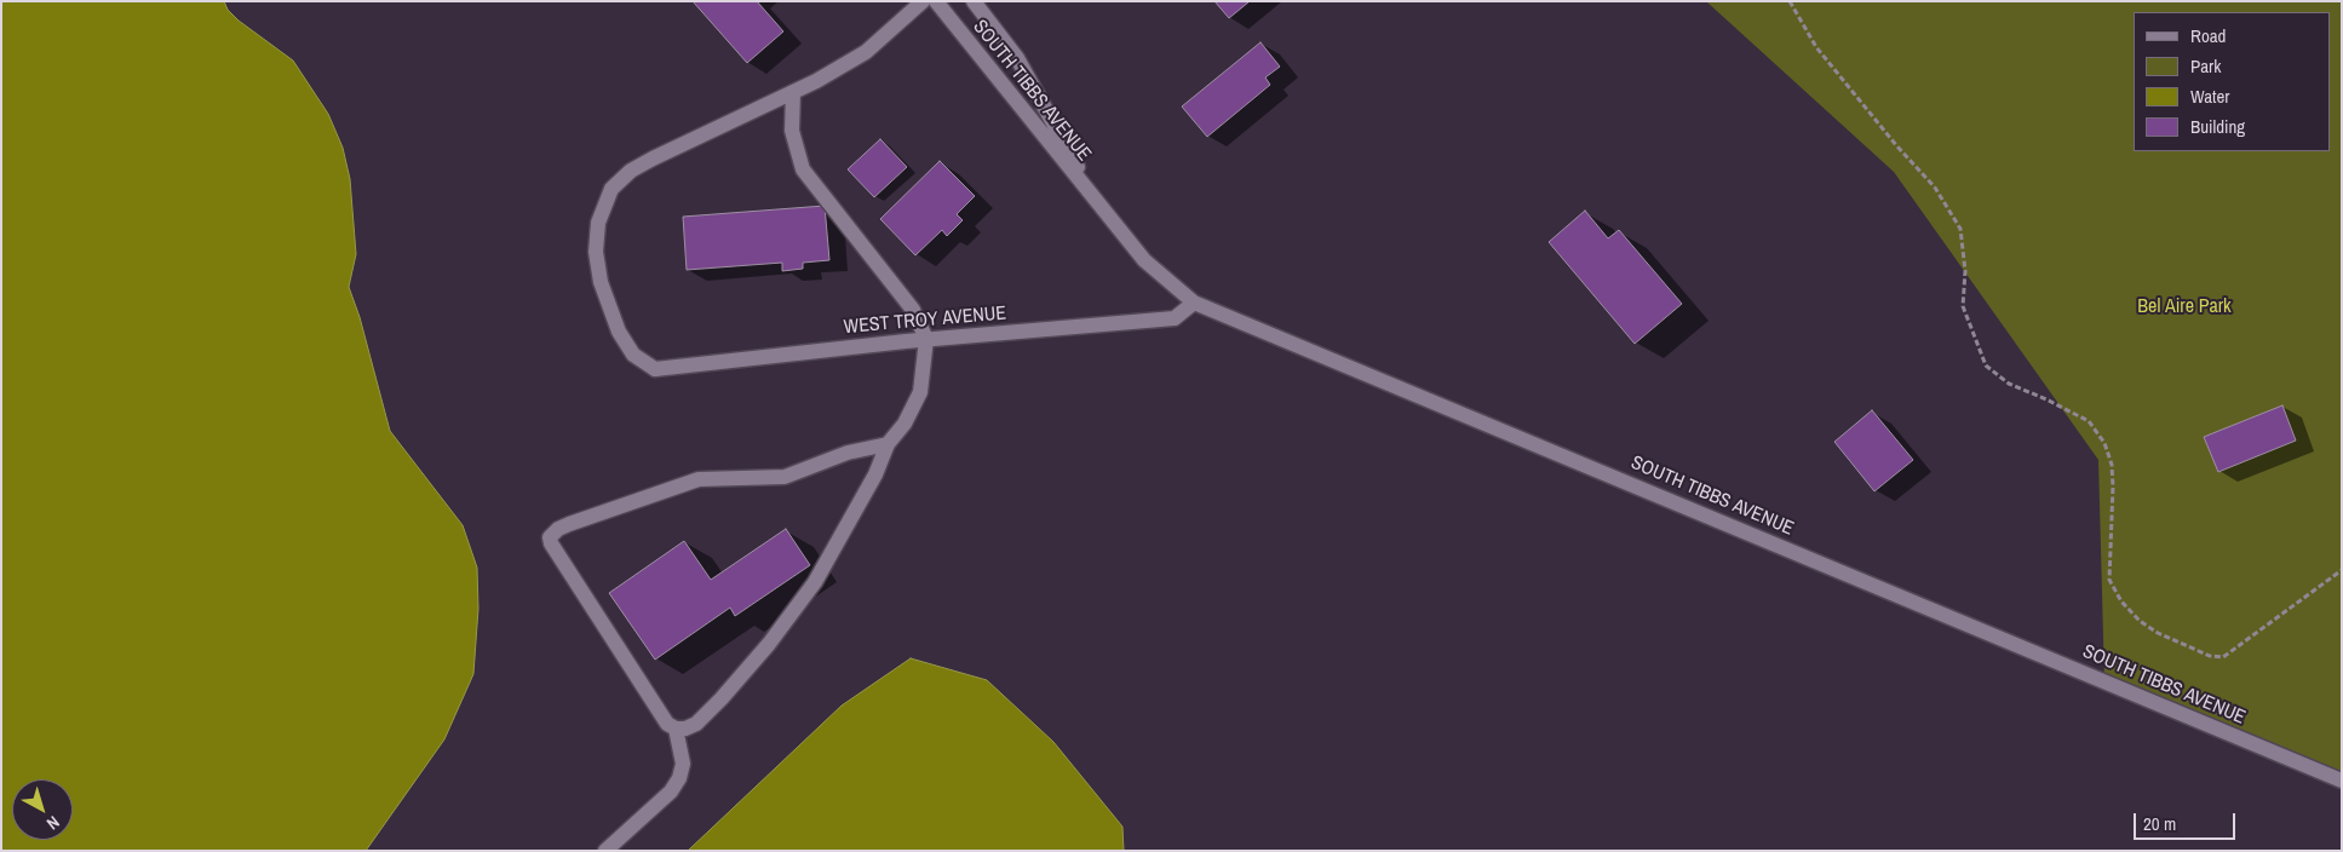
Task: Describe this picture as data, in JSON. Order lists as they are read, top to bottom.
{
  "streets": {
    "street": ["SOUTH TIBBS AVENUE", "WEST TROY AVENUE"]
  },
  "crossings": [
    ["SOUTH TIBBS AVENUE", "WEST TROY AVENUE"]
  ],
  "parks": ["Bel Aire Park"],
  "legend": [
    "Road",
    "Park",
    "Water",
    "Building"
  ],
  "scale_bar": "20 m",
  "north": "bottom right"
}
